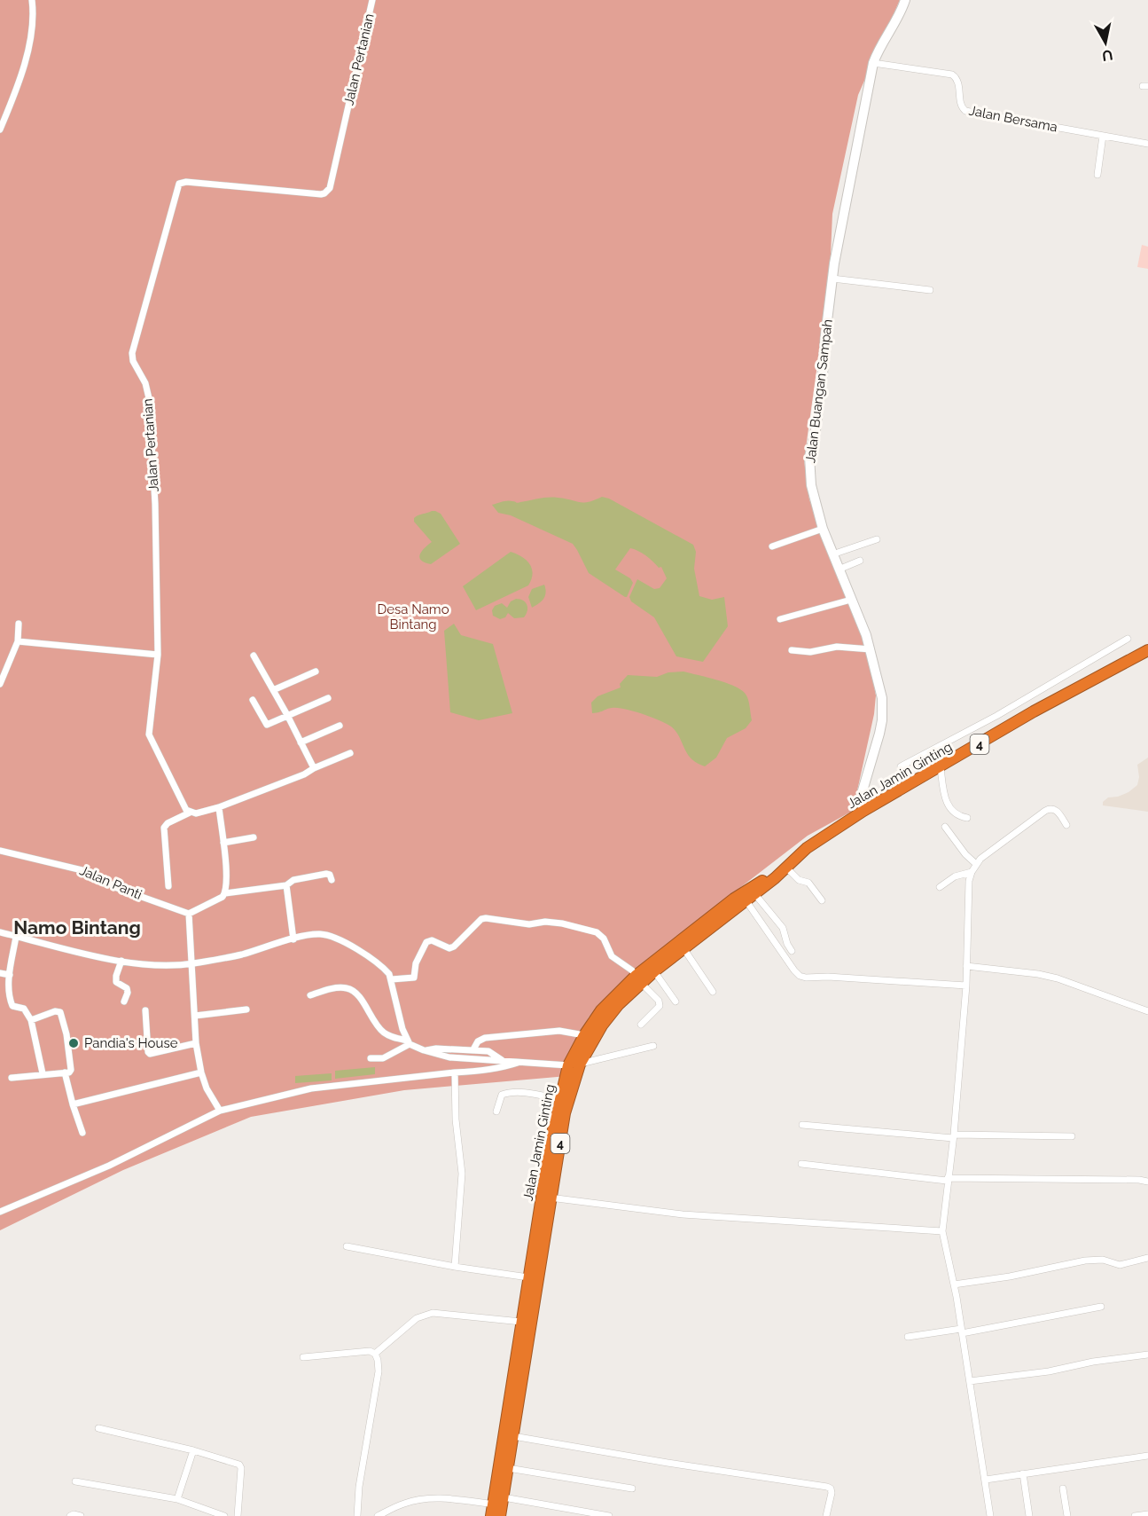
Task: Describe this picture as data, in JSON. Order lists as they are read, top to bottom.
{
  "streets": {
    "highway": ["4", "Jalan Jamin Ginting"],
    "street": [
      "Jalan Pertanian",
      "Jalan Bersama",
      "Jalan Buangan Sampah",
      "Jalan Panti"
    ]
  },
  "crossings": [
    ["Jalan Bersama", "Jalan Buangan Sampah"],
    ["Jalan Buangan Sampah", "Jalan Jamin Ginting"]
  ],
  "districts": ["Namo Bintang"],
  "parks": ["Desa Namo Bintang"],
  "places": ["Pandia's House"],
  "north": "bottom"
}
